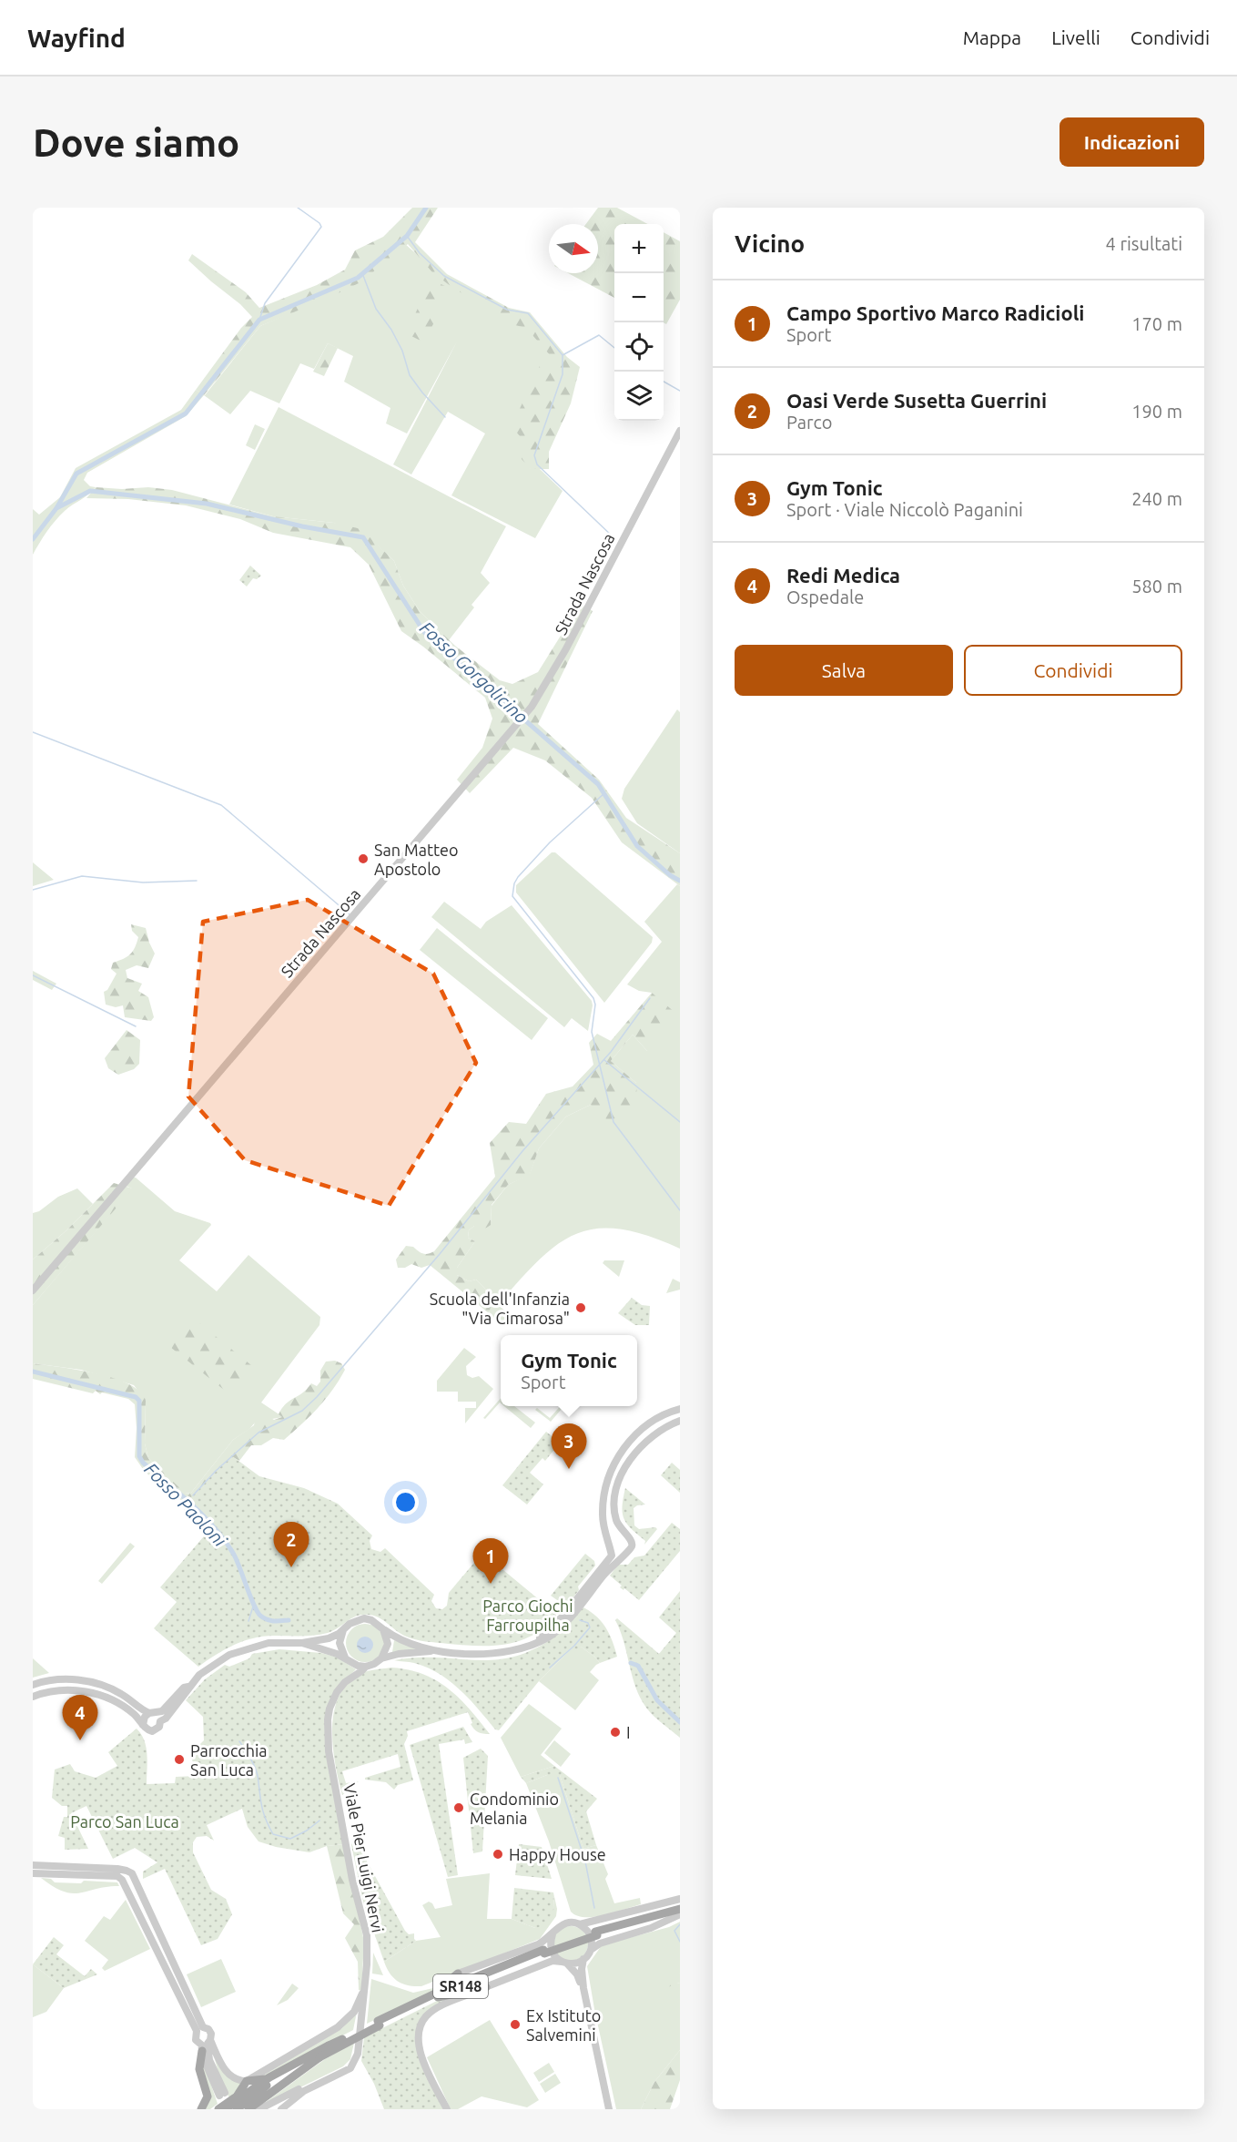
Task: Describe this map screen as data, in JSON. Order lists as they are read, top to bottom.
{
  "streets": {
    "main road": ["SR148"],
    "street": ["Strada Nascosa", "Viale Pier Luigi Nervi"]
  },
  "water": ["Fosso Gorgolicino", "Fosso Paoloni"],
  "parks": ["Parco Giochi Farroupilha", "Parco San Luca"],
  "places": [
    "San Matteo Apostolo",
    "Scuola dell'Infanzia \"Via Cimarosa\"",
    "I",
    "Parrocchia San Luca",
    "Condominio Melania",
    "Happy House",
    "Ex Istituto Salvemini"
  ],
  "north": "right",
  "page": {
    "header": "Wayfind",
    "nav": ["Mappa", "Livelli", "Condividi"],
    "buttons": [
      "Indicazioni",
      ["Salva", "Condividi"]
    ],
    "title": "Dove siamo",
    "heading": ["Vicino", "4 risultati"],
    "map_buttons": ["+", "−"],
    "list": [
      {
        "mark": "1",
        "name": "Campo Sportivo Marco Radicioli",
        "note": "Sport",
        "value": "170 m"
      },
      {
        "mark": "2",
        "name": "Oasi Verde Susetta Guerrini",
        "note": "Parco",
        "value": "190 m"
      },
      {
        "mark": "3",
        "name": "Gym Tonic",
        "note": "Sport · Viale Niccolò Paganini",
        "value": "240 m"
      },
      {
        "mark": "4",
        "name": "Redi Medica",
        "note": "Ospedale",
        "value": "580 m"
      }
    ],
    "popup": ["Gym Tonic", "Sport"],
    "pins": [
      "3",
      "2",
      "1",
      "4"
    ]
  }
}
